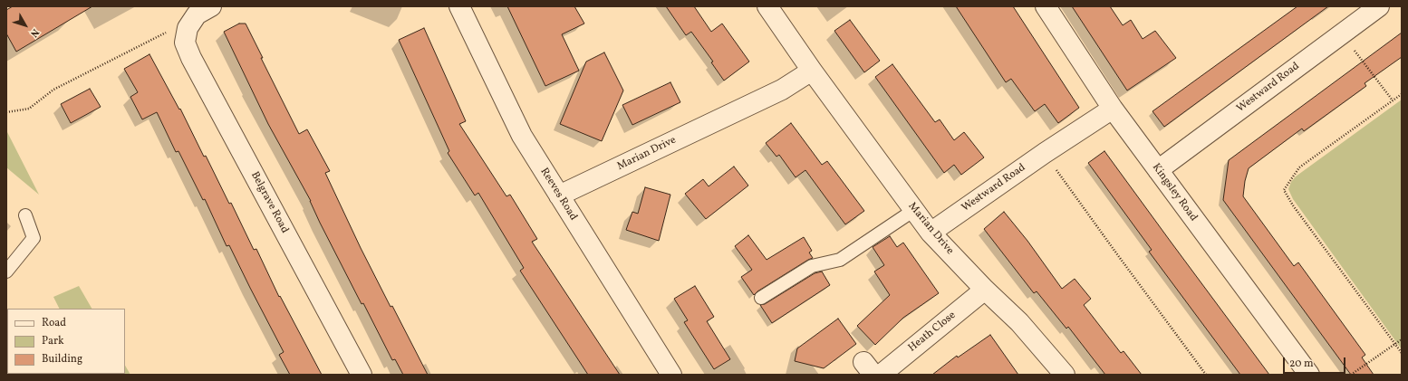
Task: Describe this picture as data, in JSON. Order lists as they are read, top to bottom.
{
  "streets": {
    "street": [
      "Westward Road",
      "Marian Drive",
      "Kingsley Road",
      "Reeves Road",
      "Belgrave Road",
      "Heath Close"
    ]
  },
  "crossings": [
    ["Westward Road", "Marian Drive"],
    ["Westward Road", "Kingsley Road"],
    ["Marian Drive", "Reeves Road"],
    ["Marian Drive", "Heath Close"]
  ],
  "legend": ["Road", "Park", "Building"],
  "scale_bar": "20 m",
  "north": "bottom right"
}
